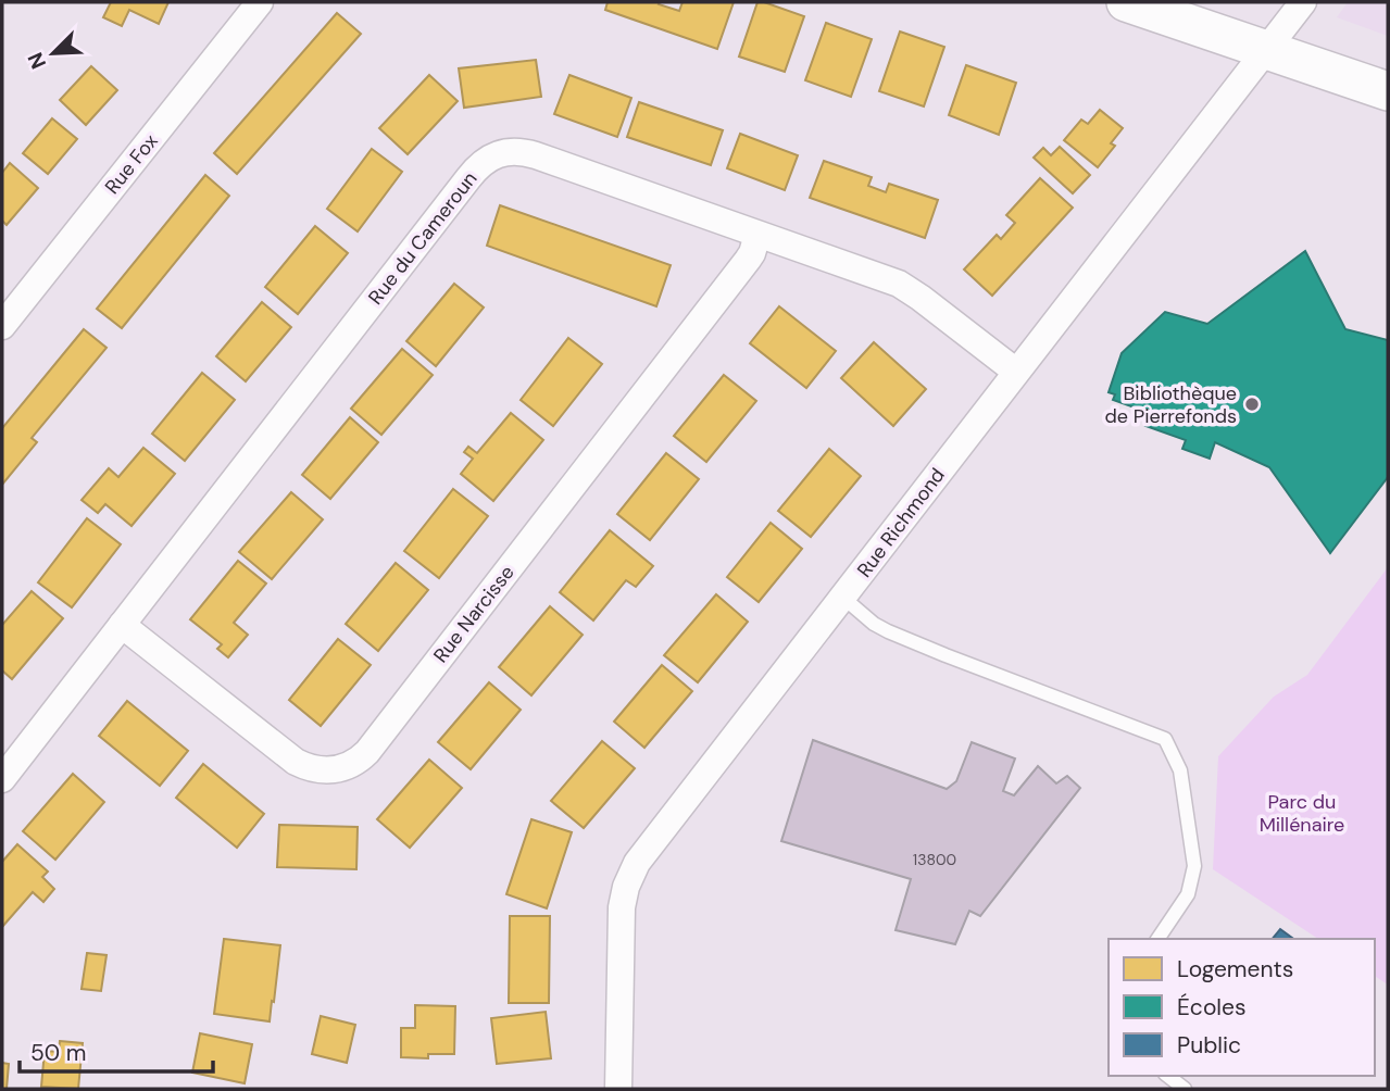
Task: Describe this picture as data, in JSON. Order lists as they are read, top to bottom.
{
  "streets": {
    "street": [
      "Rue Fox",
      "Rue du Cameroun",
      "Rue Richmond",
      "Rue Narcisse"
    ]
  },
  "crossings": [
    ["Rue du Cameroun", "Rue Richmond"],
    ["Rue du Cameroun", "Rue Narcisse"]
  ],
  "parks": ["Parc du Millénaire"],
  "places": ["Bibliothèque de Pierrefonds"],
  "house_numbers": ["13800"],
  "legend": ["Logements", "Écoles", "Public"],
  "scale_bar": "50 m",
  "north": "bottom left"
}
